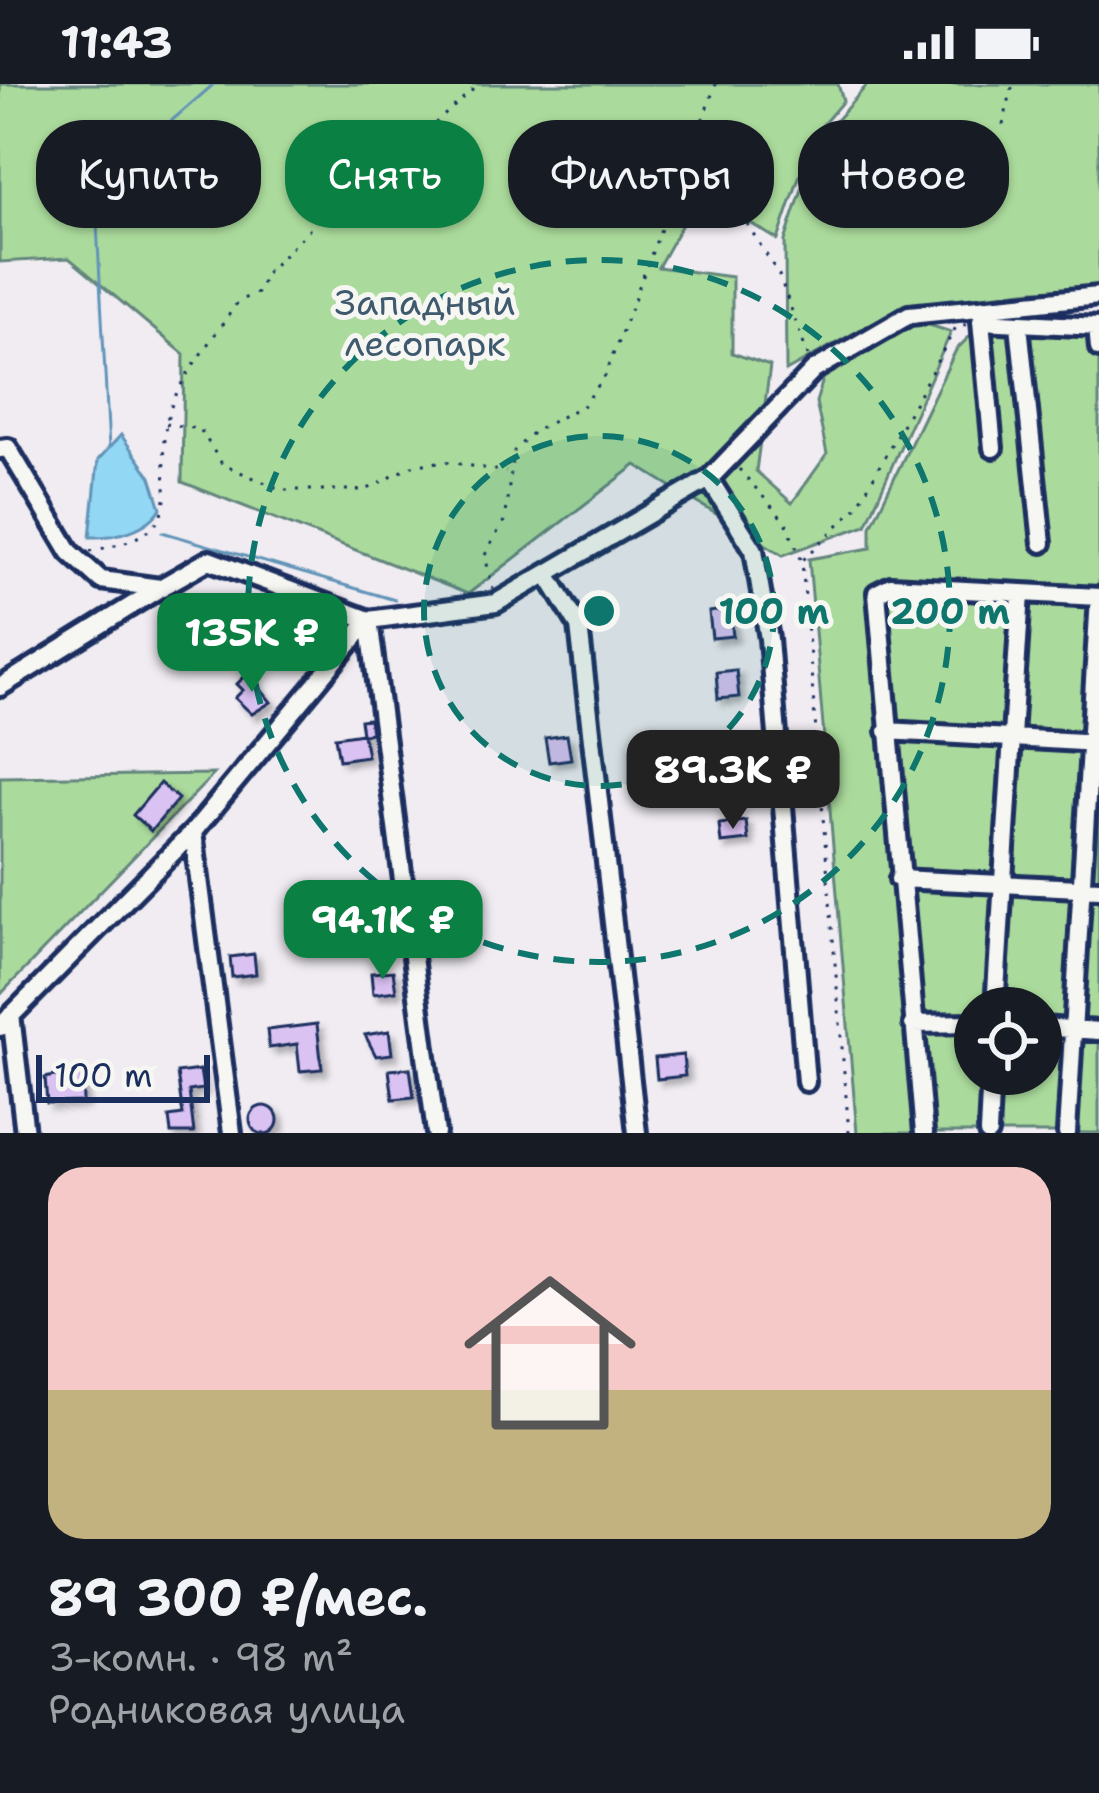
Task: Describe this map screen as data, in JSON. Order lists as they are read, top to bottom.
{
  "parks": ["Западный лесопарк"],
  "scale_bar": "100 m",
  "page": {
    "status": "11:43",
    "chip": [
      "Купить",
      "Снять",
      "Фильтры",
      "Новое"
    ],
    "price": ["135K ₽", "89.3K ₽", "94.1K ₽"],
    "scale": "100 m",
    "list": [
      {
        "name": "89 300 ₽/мес.",
        "note": "3-комн. · 98 m² · Родниковая улица"
      }
    ]
  },
  "rings": ["100 m", "200 m"]
}
